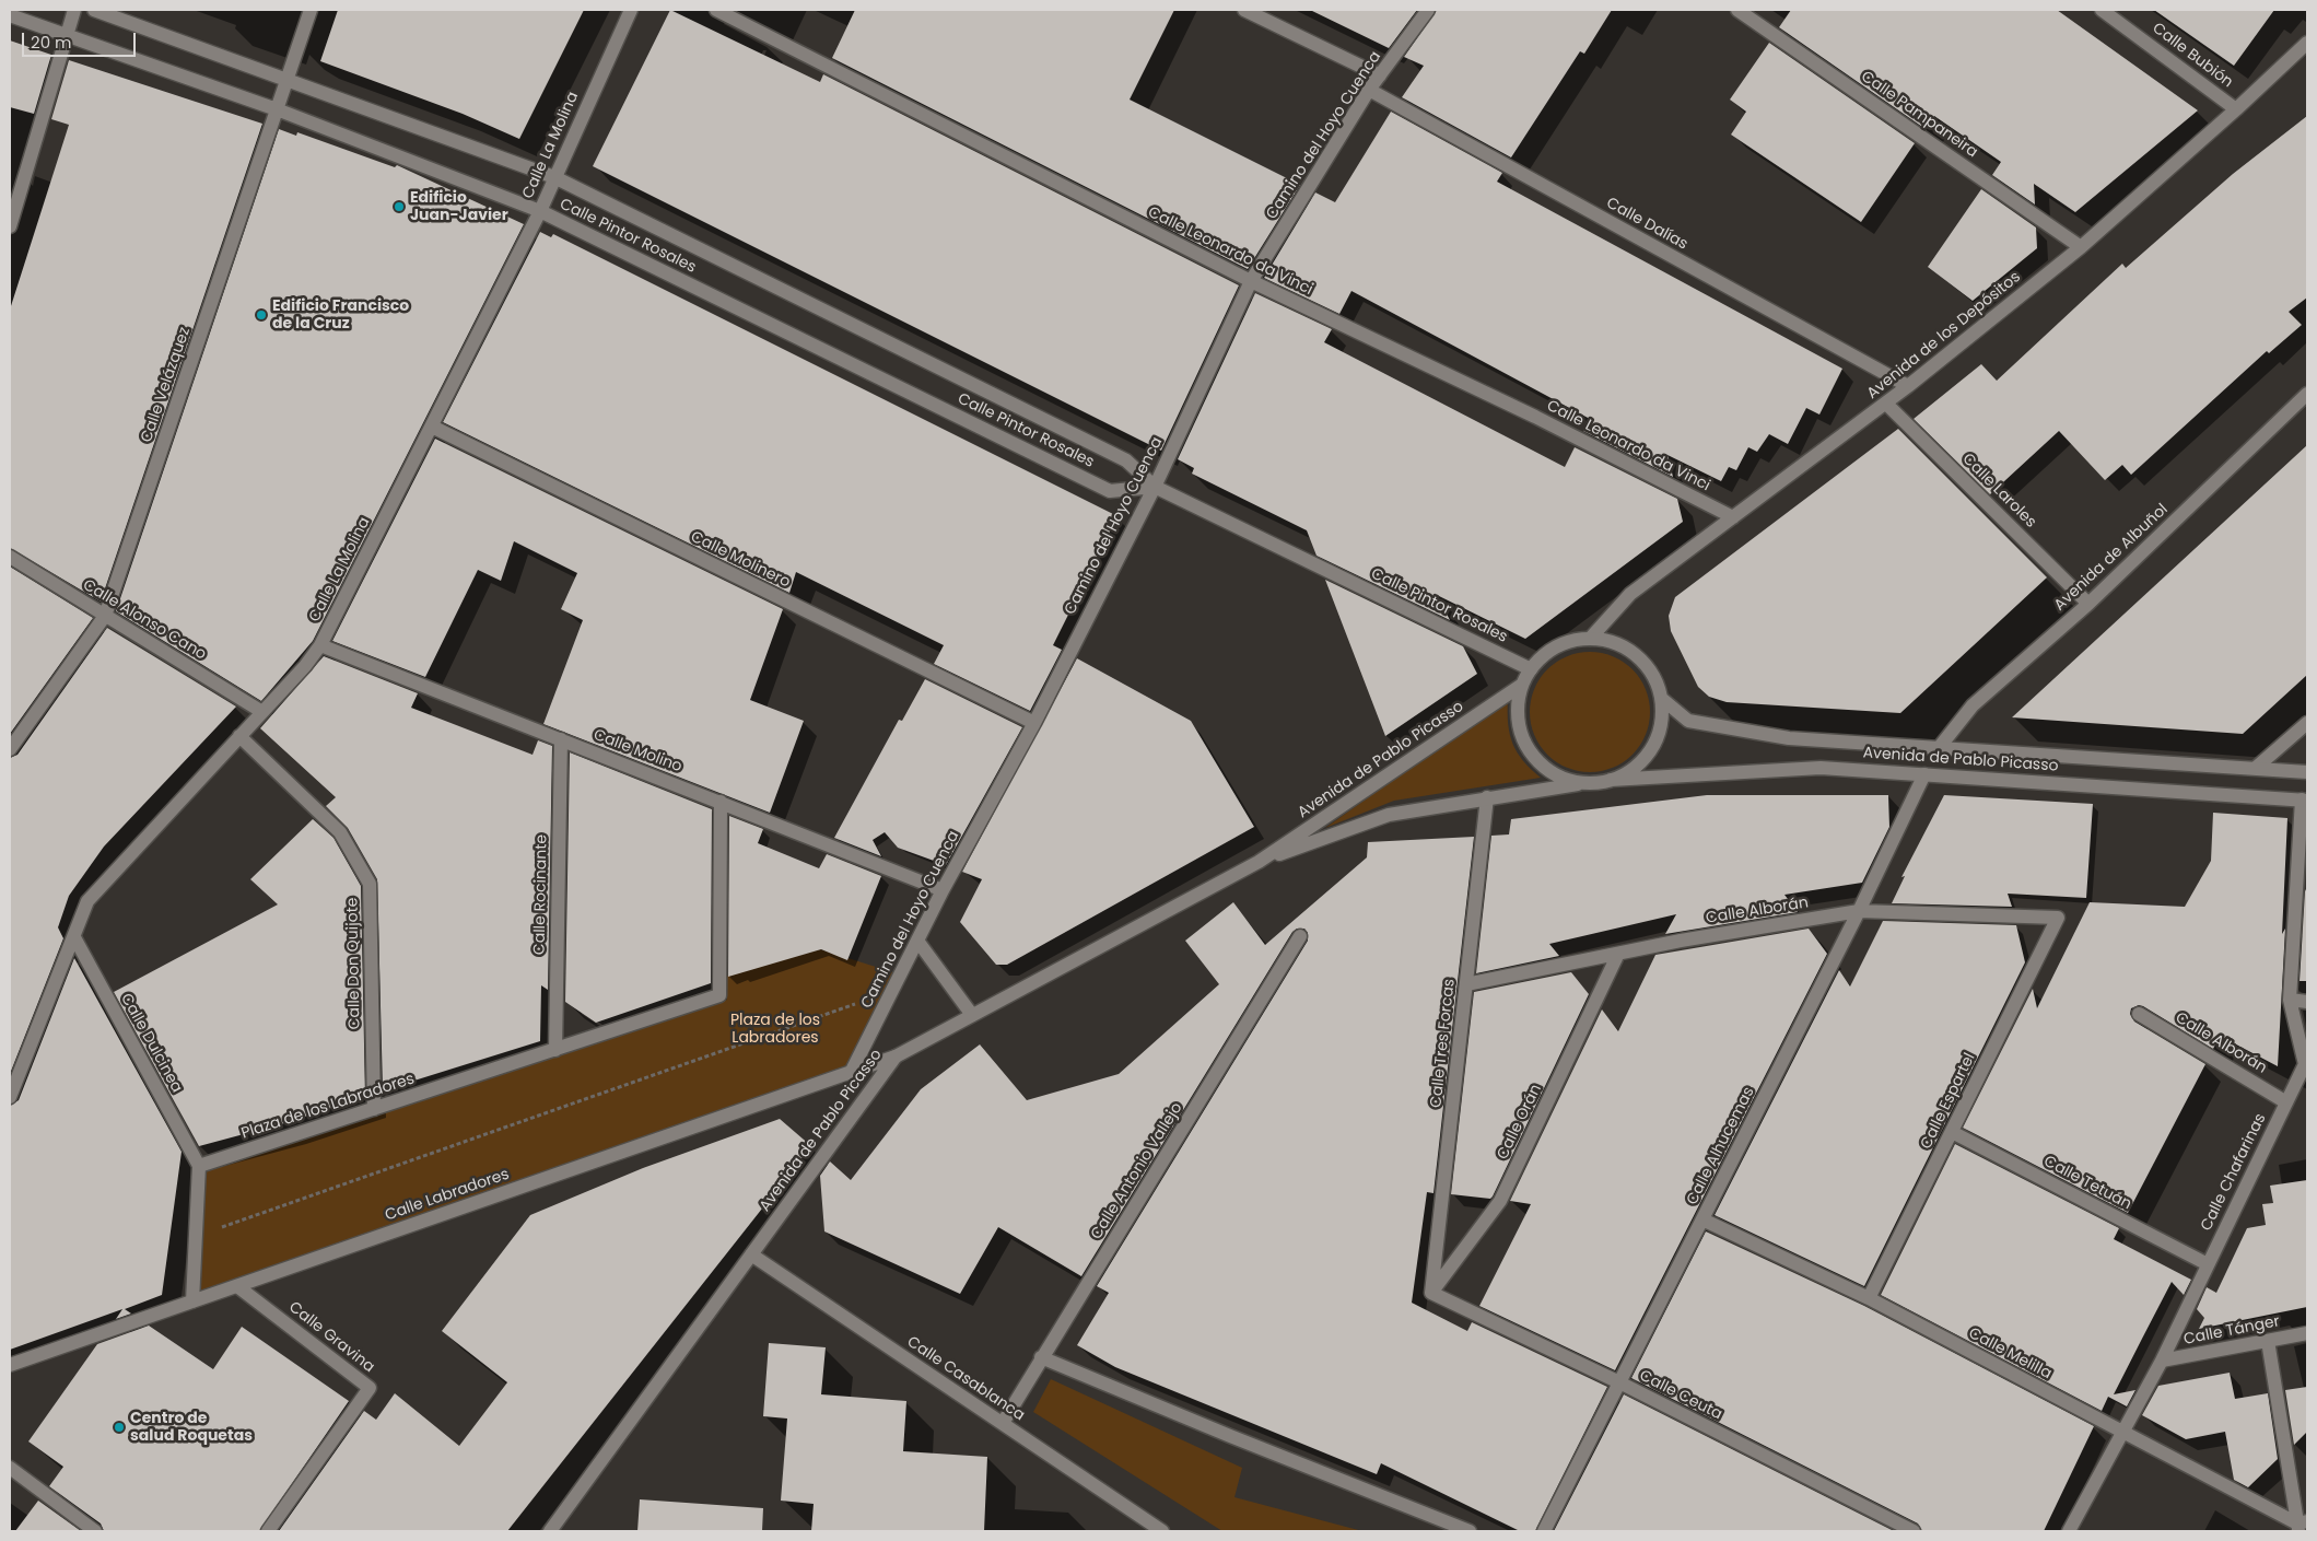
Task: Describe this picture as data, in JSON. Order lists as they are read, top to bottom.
{
  "streets": {
    "street": [
      "Calle Bubión",
      "Calle Pampaneira",
      "Camino del Hoyo Cuenca",
      "Calle La Molina",
      "Calle Dalías",
      "Calle Pintor Rosales",
      "Calle Leonardo da Vinci",
      "Avenida de los Depósitos",
      "Calle Velázquez",
      "Calle Laroles",
      "Avenida de Albuñol",
      "Calle Molinero",
      "Calle Alonso Cano",
      "Calle Molino",
      "Avenida de Pablo Picasso",
      "Calle Rocinante",
      "Calle Alborán",
      "Calle Don Quijote",
      "Calle Dulcinea",
      "Calle Tres Forcas",
      "Calle Espartel",
      "Plaza de los Labradores",
      "Calle Orán",
      "Calle Alhucemas",
      "Calle Antonio Vallejo",
      "Calle Chafarinas",
      "Calle Tetuán",
      "Calle Labradores",
      "Calle Tánger",
      "Calle Gravina",
      "Calle Melilla",
      "Calle Casablanca",
      "Calle Ceuta"
    ]
  },
  "crossings": [
    ["Calle Bubión", "Avenida de los Depósitos"],
    ["Calle Pampaneira", "Avenida de los Depósitos"],
    ["Camino del Hoyo Cuenca", "Calle Dalías"],
    ["Camino del Hoyo Cuenca", "Calle Pintor Rosales"],
    ["Camino del Hoyo Cuenca", "Calle Leonardo da Vinci"],
    ["Camino del Hoyo Cuenca", "Calle Molinero"],
    ["Camino del Hoyo Cuenca", "Calle Molino"],
    ["Camino del Hoyo Cuenca", "Calle Labradores"],
    ["Calle La Molina", "Calle Pintor Rosales"],
    ["Calle La Molina", "Calle Molinero"],
    ["Calle La Molina", "Calle Alonso Cano"],
    ["Calle La Molina", "Calle Molino"],
    ["Calle La Molina", "Calle Don Quijote"],
    ["Calle La Molina", "Calle Dulcinea"],
    ["Calle Dalías", "Avenida de los Depósitos"],
    ["Calle Pintor Rosales", "Avenida de los Depósitos"],
    ["Calle Pintor Rosales", "Calle Velázquez"],
    ["Calle Pintor Rosales", "Avenida de Pablo Picasso"],
    ["Calle Leonardo da Vinci", "Avenida de los Depósitos"],
    ["Avenida de los Depósitos", "Calle Laroles"],
    ["Avenida de los Depósitos", "Avenida de Pablo Picasso"],
    ["Calle Velázquez", "Calle Alonso Cano"],
    ["Calle Laroles", "Avenida de Albuñol"],
    ["Avenida de Albuñol", "Avenida de Pablo Picasso"],
    ["Calle Molino", "Calle Rocinante"],
    ["Calle Molino", "Plaza de los Labradores"],
    ["Avenida de Pablo Picasso", "Calle Tres Forcas"],
    ["Avenida de Pablo Picasso", "Calle Alhucemas"],
    ["Avenida de Pablo Picasso", "Calle Chafarinas"],
    ["Avenida de Pablo Picasso", "Calle Labradores"],
    ["Avenida de Pablo Picasso", "Calle Casablanca"],
    ["Calle Rocinante", "Plaza de los Labradores"],
    ["Calle Alborán", "Calle Tres Forcas"],
    ["Calle Alborán", "Calle Espartel"],
    ["Calle Alborán", "Calle Orán"],
    ["Calle Alborán", "Calle Alhucemas"],
    ["Calle Alborán", "Calle Chafarinas"],
    ["Calle Don Quijote", "Plaza de los Labradores"],
    ["Calle Dulcinea", "Plaza de los Labradores"],
    ["Calle Tres Forcas", "Calle Orán"],
    ["Calle Tres Forcas", "Calle Ceuta"],
    ["Calle Espartel", "Calle Tetuán"],
    ["Calle Espartel", "Calle Melilla"],
    ["Calle Orán", "Calle Ceuta"],
    ["Calle Alhucemas", "Calle Melilla"],
    ["Calle Alhucemas", "Calle Ceuta"],
    ["Calle Antonio Vallejo", "Calle Casablanca"],
    ["Calle Chafarinas", "Calle Tetuán"],
    ["Calle Chafarinas", "Calle Tánger"],
    ["Calle Chafarinas", "Calle Melilla"],
    ["Calle Labradores", "Calle Gravina"]
  ],
  "parks": ["Plaza de los Labradores"],
  "places": ["Edificio Juan-Javier", "Edificio Francisco de la Cruz", "Centro de salud Roquetas"],
  "scale_bar": "20 m"
}
